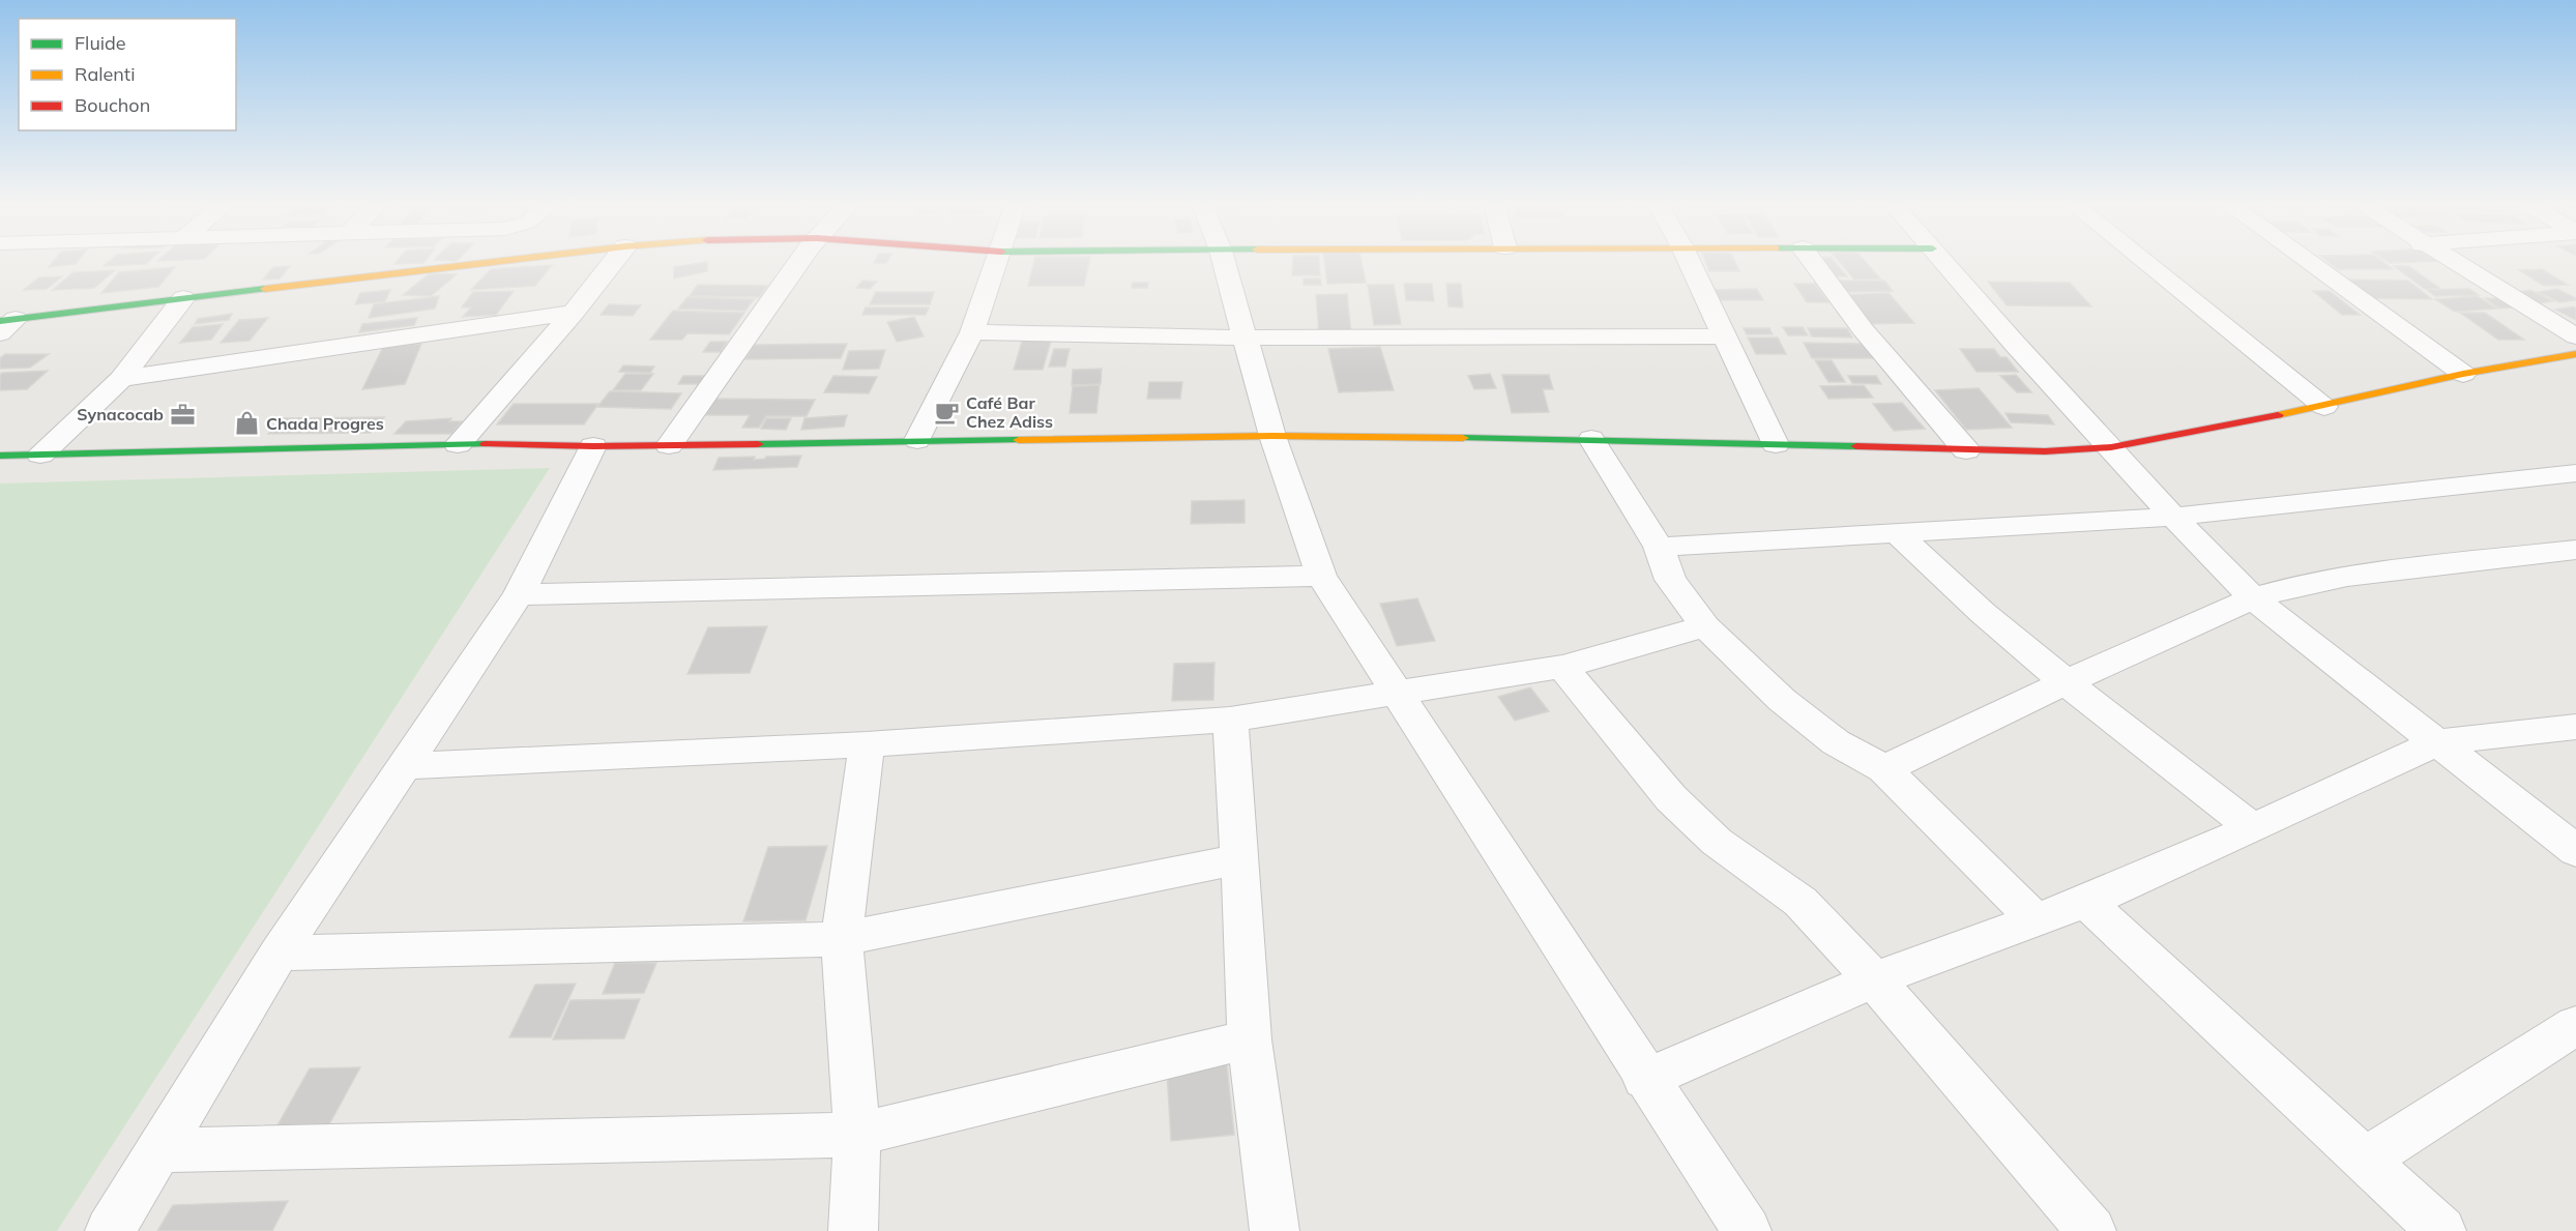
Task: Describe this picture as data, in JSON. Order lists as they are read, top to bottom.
{
  "places": {
    "cafe": ["Café Bar Chez Adiss"],
    "office": ["Synacocab"],
    "shop": ["Chada Progres"]
  },
  "legend": ["Fluide", "Ralenti", "Bouchon"]
}
